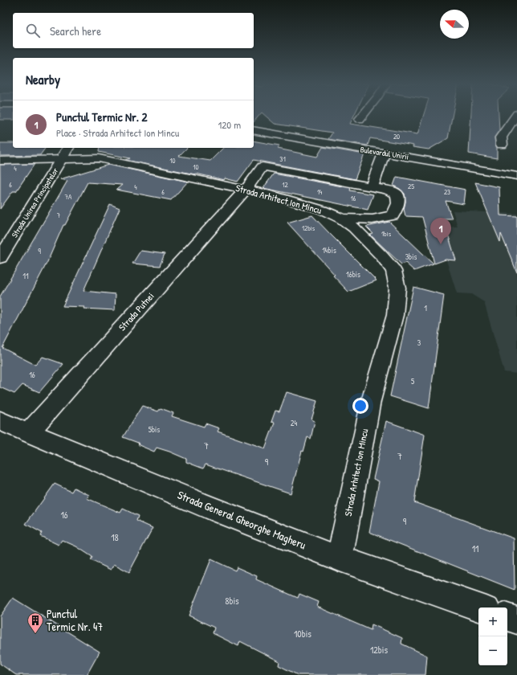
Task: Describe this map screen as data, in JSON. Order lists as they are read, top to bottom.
{
  "streets": {
    "street": [
      "Bulevardul Unirii",
      "Strada Arhitect Ion Mincu",
      "Strada Unirea Principatelor",
      "Strada Putnei",
      "Strada General Gheorghe Magheru"
    ]
  },
  "crossings": [
    ["Strada Arhitect Ion Mincu", "Strada Unirea Principatelor"],
    ["Strada Arhitect Ion Mincu", "Strada Putnei"],
    ["Strada Arhitect Ion Mincu", "Strada General Gheorghe Magheru"],
    ["Strada Putnei", "Strada General Gheorghe Magheru"]
  ],
  "places": {
    "building": ["Punctul Termic Nr. 47"]
  },
  "house_numbers": [
    "20",
    "31",
    "10",
    "10",
    "4",
    "6",
    "12",
    "25",
    "4",
    "6",
    "14",
    "23",
    "7A",
    "16",
    "7",
    "12bis",
    "1bis",
    "14bis",
    "9",
    "3bis",
    "16bis",
    "11",
    "1",
    "3",
    "16",
    "5",
    "24",
    "5bis",
    "7",
    "7",
    "9",
    "16",
    "9",
    "18",
    "11",
    "8bis",
    "10bis",
    "12bis"
  ],
  "north": "left",
  "page": {
    "search": "Search here",
    "heading": "Nearby",
    "list": [
      {
        "mark": "1",
        "name": "Punctul Termic Nr. 2",
        "note": "Place · Strada Arhitect Ion Mincu",
        "value": "120 m"
      }
    ],
    "pins": "1",
    "map_buttons": ["+", "−"]
  }
}
